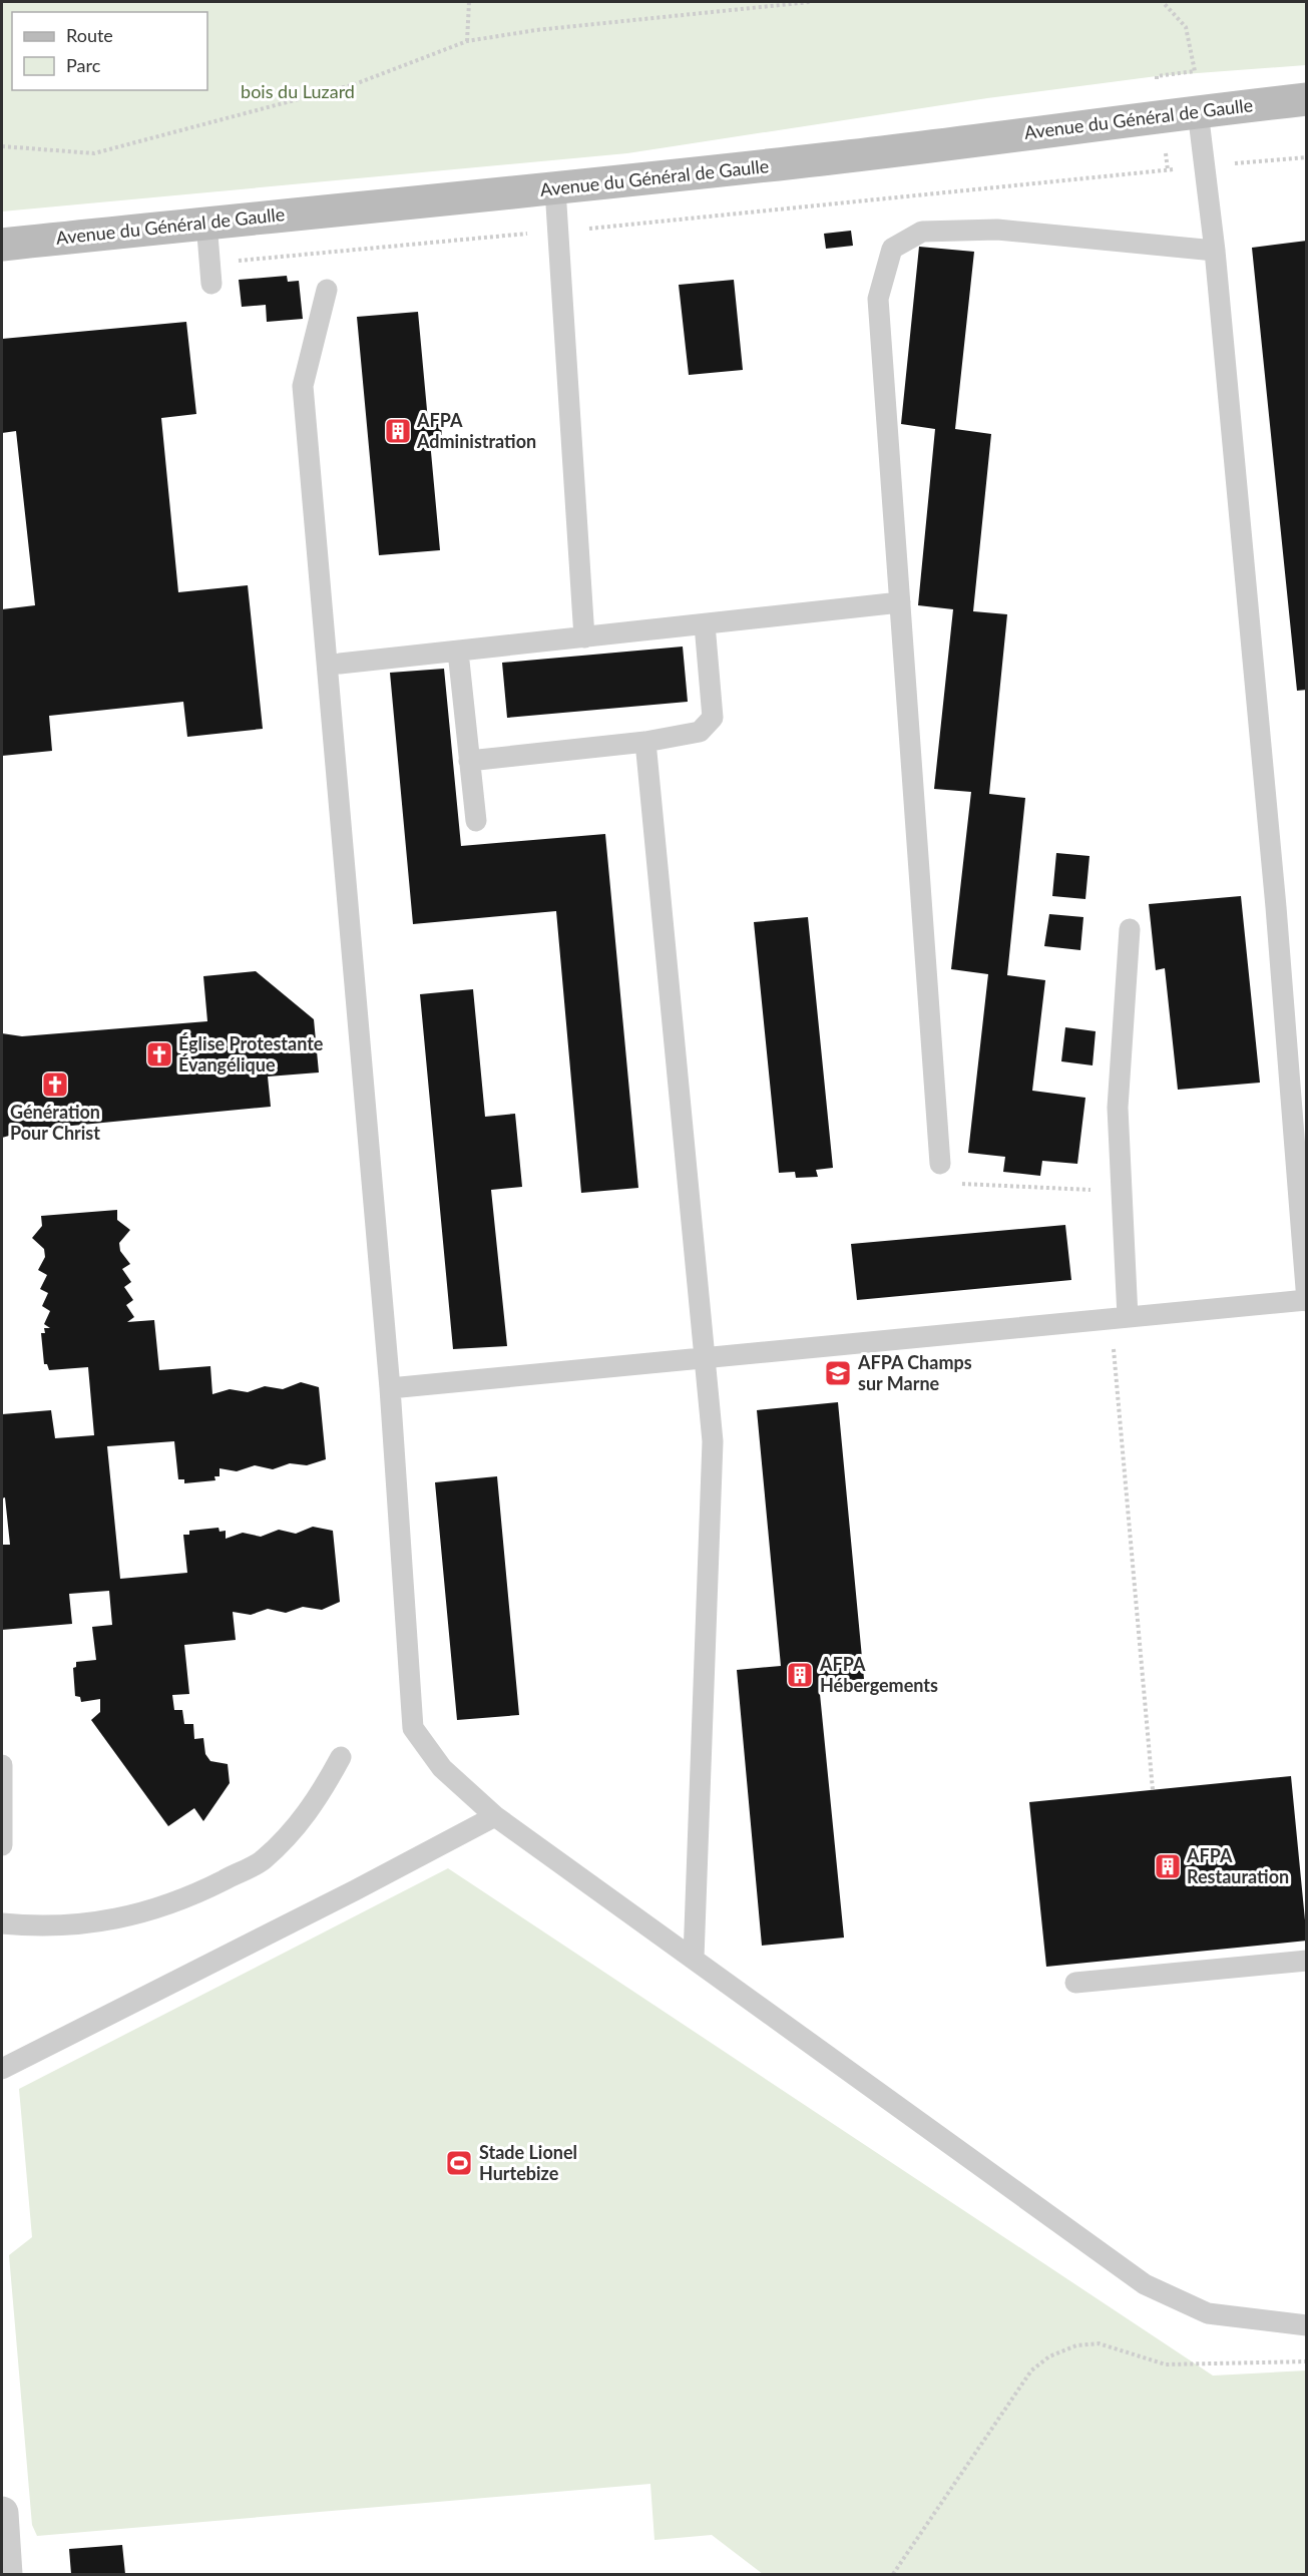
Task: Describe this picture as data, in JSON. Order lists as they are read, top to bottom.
{
  "streets": {
    "main road": ["Avenue du Général de Gaulle"]
  },
  "parks": ["bois du Luzard"],
  "places": {
    "building": ["AFPA Administration", "AFPA Hébergements", "AFPA Restauration"],
    "church": ["Église Protestante Évangélique", "Génération Pour Christ"],
    "school or university": ["AFPA Champs sur Marne"],
    "sports": ["Stade Lionel Hurtebize"]
  },
  "legend": ["Route", "Parc"]
}
